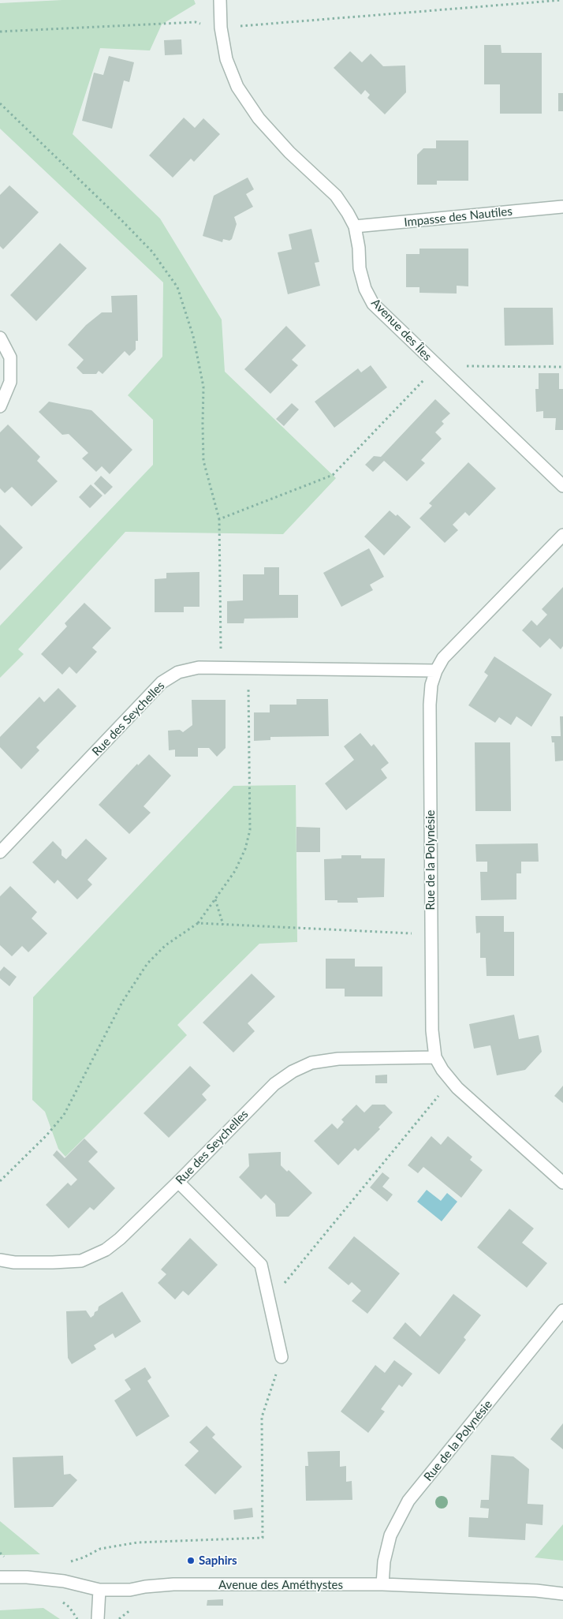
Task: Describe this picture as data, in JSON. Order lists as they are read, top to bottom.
{
  "streets": {
    "street": [
      "Impasse des Nautiles",
      "Avenue des Îles",
      "Rue des Seychelles",
      "Rue de la Polynésie",
      "Avenue des Améthystes"
    ]
  },
  "crossings": [
    ["Impasse des Nautiles", "Avenue des Îles"],
    ["Rue des Seychelles", "Rue de la Polynésie"],
    ["Rue de la Polynésie", "Avenue des Améthystes"]
  ],
  "places": ["Saphirs"]
}
